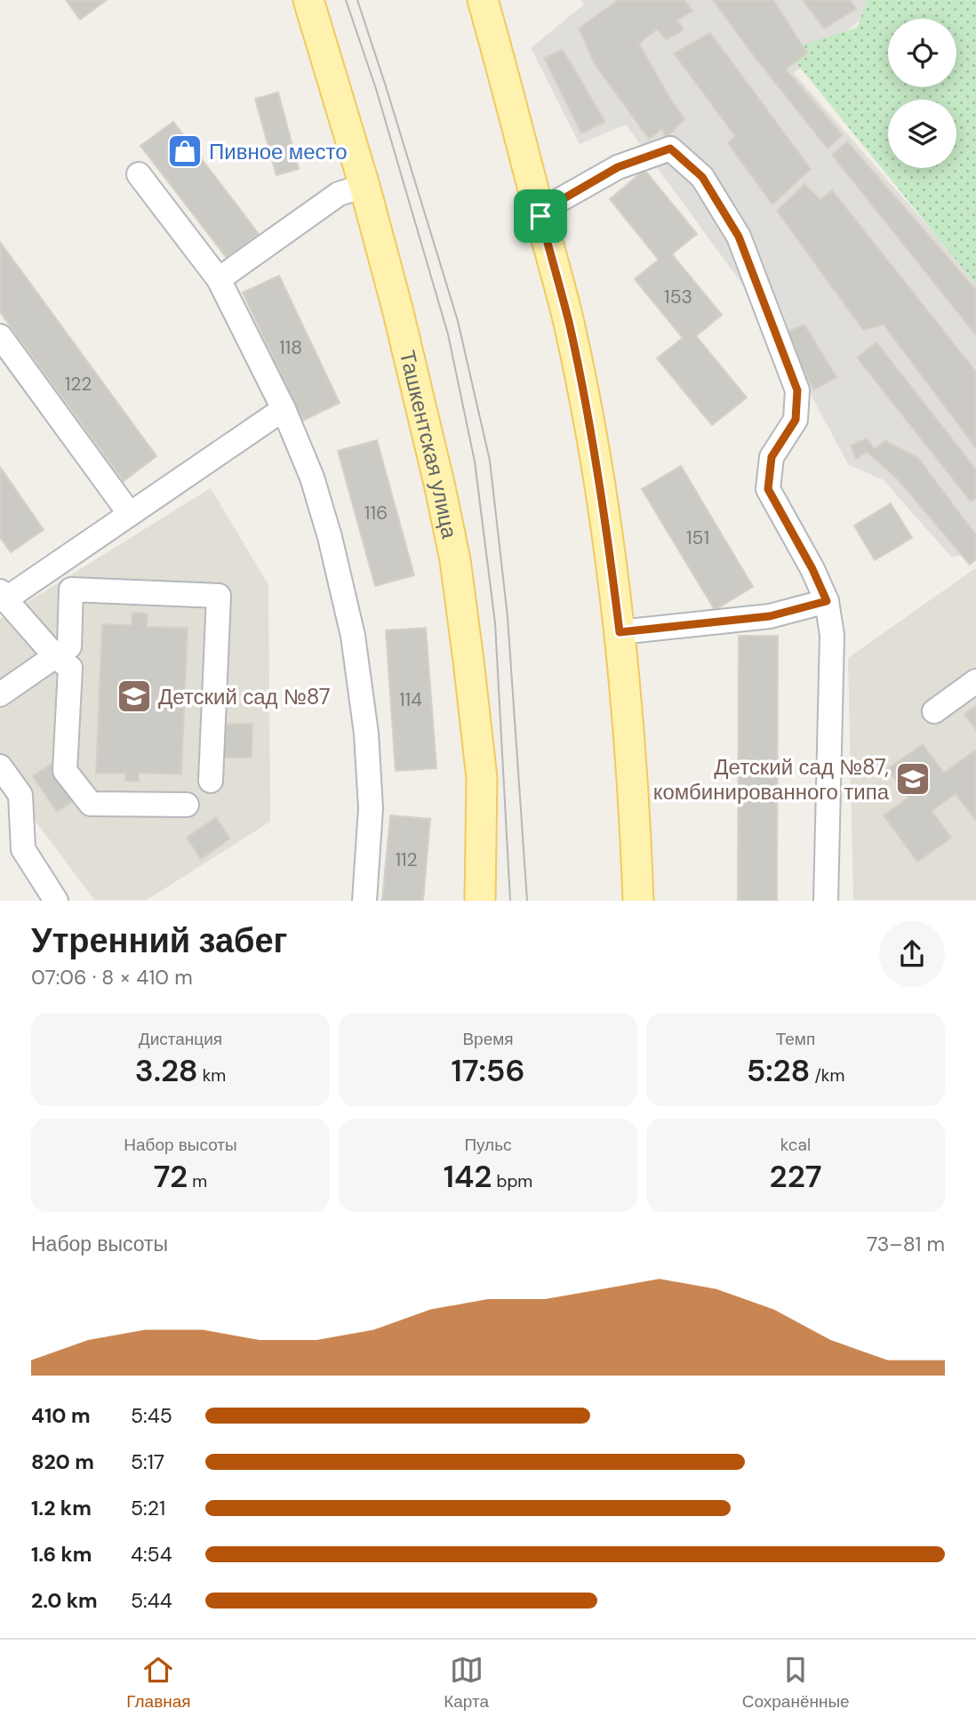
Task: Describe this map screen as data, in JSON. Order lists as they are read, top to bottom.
{
  "streets": {
    "main road": ["Ташкентская улица"]
  },
  "places": {
    "shop": ["Пивное место"],
    "school or university": ["Детский сад №87", "Детский сад №87, комбинированного типа"]
  },
  "house_numbers": [
    "153",
    "118",
    "122",
    "116",
    "151",
    "114",
    "112"
  ],
  "page": {
    "heading": ["Утренний забег", "07:06 · 8 × 410 m"],
    "stats": [
      ["Дистанция", "3.28 km"],
      ["Время", "17:56"],
      ["Темп", "5:28 /km"],
      ["Набор высоты", "72 m"],
      ["Пульс", "142 bpm"],
      ["kcal", "227"]
    ],
    "chart": ["Набор высоты", "73–81 m"],
    "list": [
      {
        "name": "410 m",
        "note": "5:45"
      },
      {
        "name": "820 m",
        "note": "5:17"
      },
      {
        "name": "1.2 km",
        "note": "5:21"
      },
      {
        "name": "1.6 km",
        "note": "4:54"
      },
      {
        "name": "2.0 km",
        "note": "5:44"
      }
    ],
    "tabs": ["Главная", "Карта", "Сохранённые"]
  }
}
